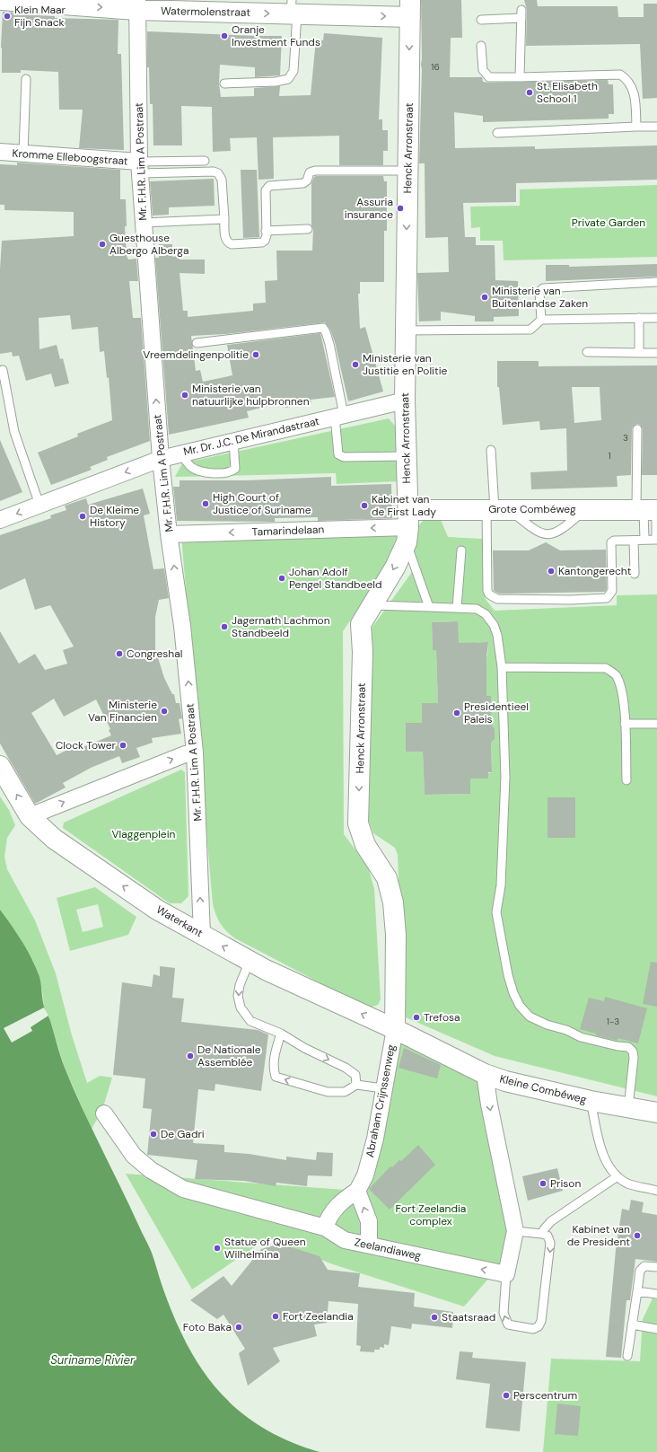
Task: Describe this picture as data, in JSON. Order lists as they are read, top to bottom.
{
  "streets": {
    "main road": [
      "Watermolenstraat",
      "Henck Arronstraat",
      "Grote Combéweg",
      "Waterkant",
      "Kleine Combéweg"
    ],
    "street": [
      "Kromme Elleboogstraat",
      "Mr. F.H.R. Lim A Postraat",
      "Mr. Dr. J.C. De Mirandastraat",
      "Tamarindelaan",
      "Abraham Crijnssenweg",
      "Zeelandiaweg"
    ]
  },
  "crossings": [
    ["Watermolenstraat", "Henck Arronstraat"],
    ["Watermolenstraat", "Mr. F.H.R. Lim A Postraat"],
    ["Henck Arronstraat", "Mr. Dr. J.C. De Mirandastraat"],
    ["Henck Arronstraat", "Grote Combéweg"],
    ["Henck Arronstraat", "Tamarindelaan"],
    ["Henck Arronstraat", "Waterkant"],
    ["Henck Arronstraat", "Kleine Combéweg"],
    ["Henck Arronstraat", "Abraham Crijnssenweg"],
    ["Kromme Elleboogstraat", "Mr. F.H.R. Lim A Postraat"],
    ["Mr. F.H.R. Lim A Postraat", "Mr. Dr. J.C. De Mirandastraat"],
    ["Mr. F.H.R. Lim A Postraat", "Tamarindelaan"],
    ["Mr. F.H.R. Lim A Postraat", "Waterkant"],
    ["Grote Combéweg", "Tamarindelaan"],
    ["Waterkant", "Kleine Combéweg"],
    ["Waterkant", "Abraham Crijnssenweg"],
    ["Kleine Combéweg", "Abraham Crijnssenweg"],
    ["Abraham Crijnssenweg", "Zeelandiaweg"]
  ],
  "one_way": [
    "Watermolenstraat",
    "Henck Arronstraat",
    "Mr. F.H.R. Lim A Postraat",
    "Mr. Dr. J.C. De Mirandastraat",
    "Tamarindelaan",
    "Waterkant"
  ],
  "water": ["Suriname Rivier"],
  "parks": ["Private Garden", "Vlaggenplein", "Fort Zeelandia complex"],
  "places": [
    "Klein Maar Fijn Snack",
    "Oranje Investment Funds",
    "St. Elisabeth School 1",
    "Assuria insurance",
    "Guesthouse Albergo Alberga",
    "Ministerie van Buitenlandse Zaken",
    "Vreemdelingenpolitie",
    "Ministerie van Justitie en Politie",
    "Ministerie van natuurlijke hulpbronnen",
    "High Court of Justice of Suriname",
    "Kabinet van de First Lady",
    "De Kleime History",
    "Kantongerecht",
    "Johan Adolf Pengel Standbeeld",
    "Jagernath Lachmon Standbeeld",
    "Congreshal",
    "Ministerie Van Financien",
    "Presidentieel Paleis",
    "Clock Tower",
    "Trefosa",
    "De Nationale Assemblée",
    "De Gadri",
    "Prison",
    "Kabinet van de President",
    "Statue of Queen Wilhelmina",
    "Fort Zeelandia",
    "Staatsraad",
    "Foto Baka",
    "Perscentrum"
  ],
  "house_numbers": [
    "16",
    "3",
    "1",
    "1-3"
  ]
}
